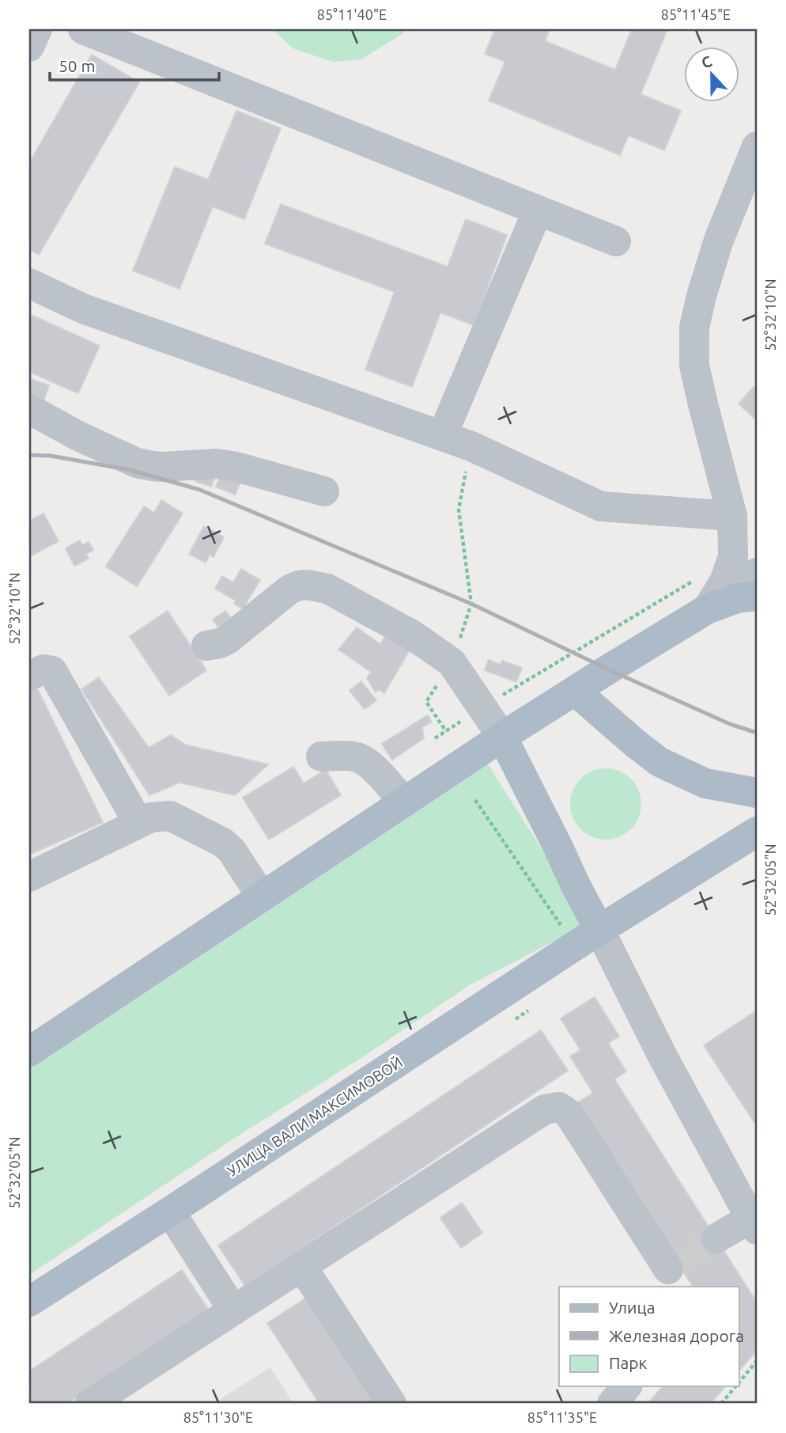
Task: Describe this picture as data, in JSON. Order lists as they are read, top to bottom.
{
  "streets": {
    "main road": ["УЛИЦА ВАЛИ МАКСИМОВОЙ"]
  },
  "legend": ["Улица", "Железная дорога", "Парк"],
  "scale_bar": "50 m",
  "north": "top",
  "coordinates": [
    "85°11'40\"E",
    "85°11'45\"E",
    "52°32'10\"N",
    "52°32'05\"N",
    "85°11'30\"E",
    "85°11'35\"E"
  ]
}
